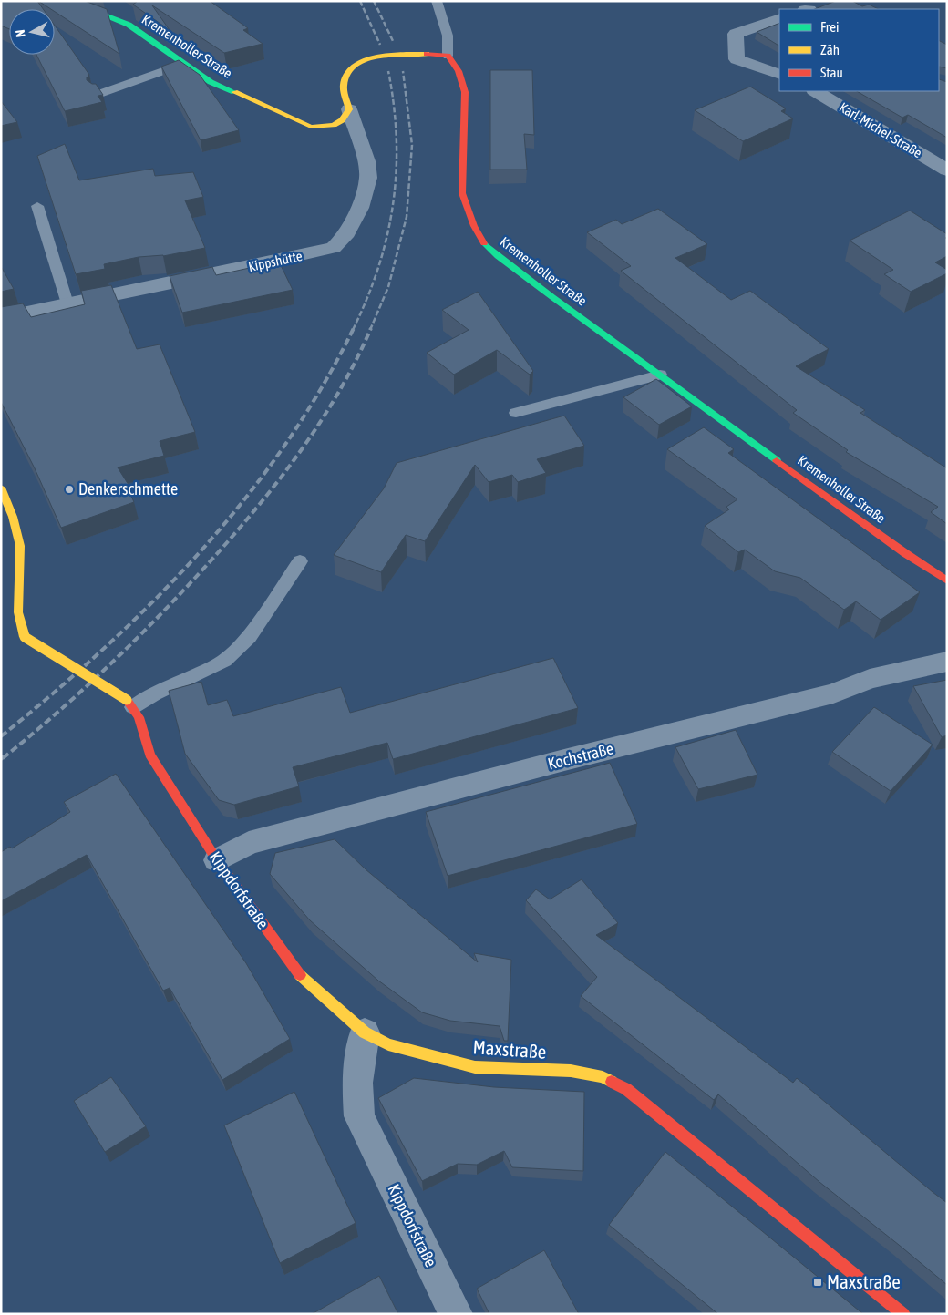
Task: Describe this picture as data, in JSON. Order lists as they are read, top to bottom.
{
  "streets": {
    "street": [
      "Kremenholler Straße",
      "Karl-Michel-Straße",
      "Kippshütte",
      "Kochstraße",
      "Kippdorfstraße",
      "Maxstraße"
    ]
  },
  "crossings": [
    ["Kremenholler Straße", "Kippshütte"],
    ["Kochstraße", "Kippdorfstraße"],
    ["Kippdorfstraße", "Maxstraße"]
  ],
  "places": {
    "other": ["Denkerschmette"],
    "transit": ["Maxstraße"]
  },
  "legend": ["Frei", "Zäh", "Stau"],
  "north": "left"
}
